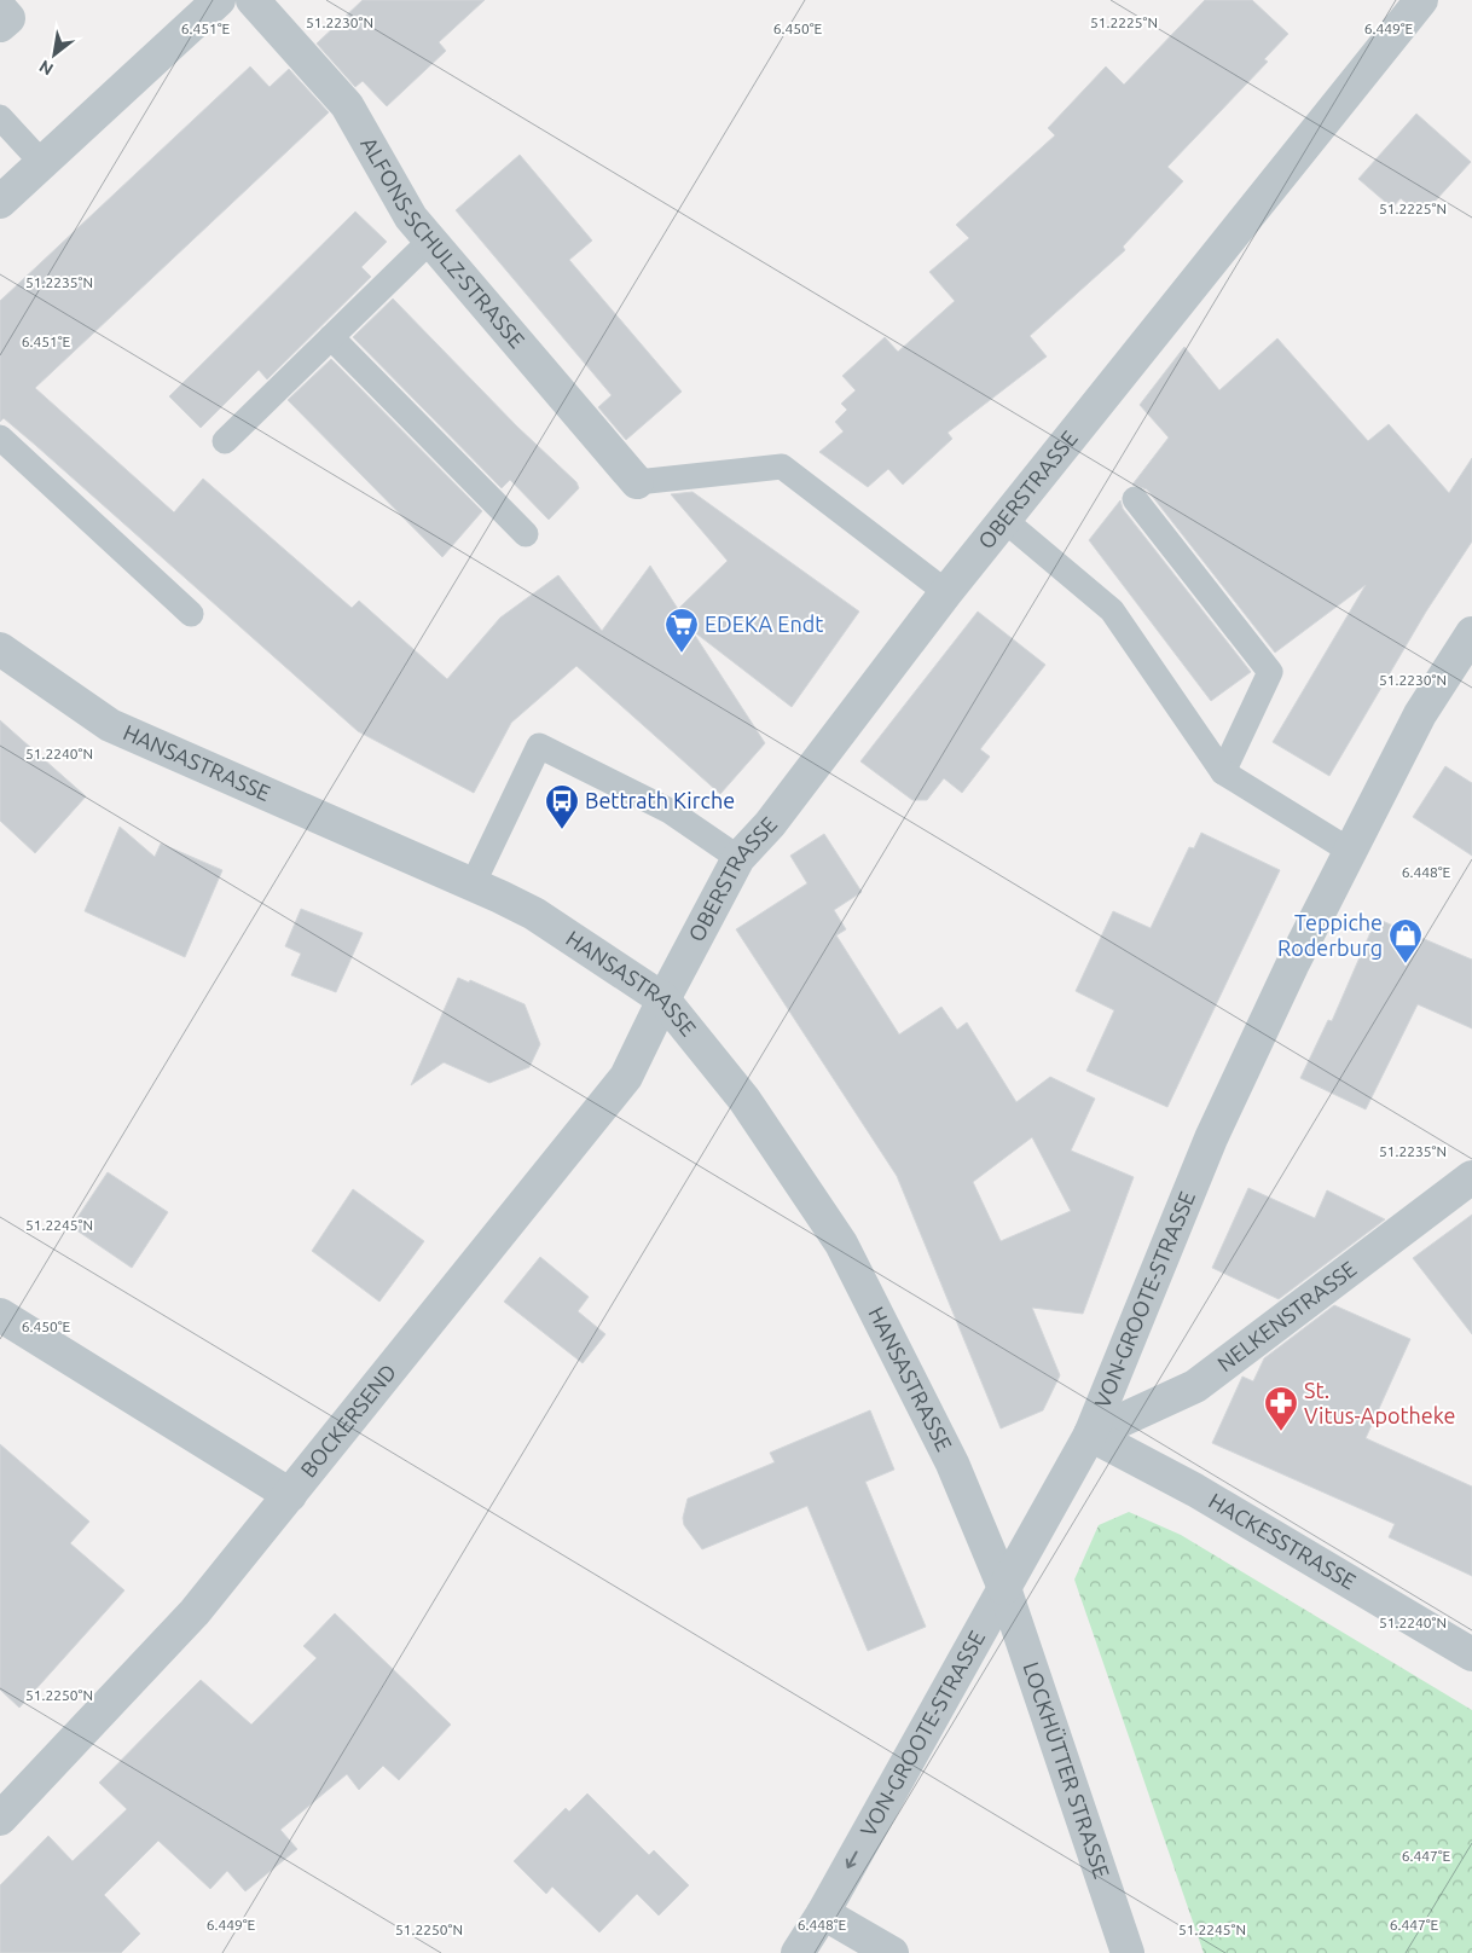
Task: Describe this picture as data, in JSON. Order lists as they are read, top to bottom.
{
  "streets": {
    "street": [
      "ALFONS-SCHULZ-STRASSE",
      "OBERSTRASSE",
      "HANSASTRASSE",
      "VON-GROOTE-STRASSE",
      "NELKENSTRASSE",
      "BOCKERSEND",
      "HACKESSTRASSE",
      "LOCKHÜTTER STRASSE"
    ]
  },
  "crossings": [
    ["OBERSTRASSE", "HANSASTRASSE"],
    ["OBERSTRASSE", "BOCKERSEND"],
    ["HANSASTRASSE", "VON-GROOTE-STRASSE"],
    ["HANSASTRASSE", "BOCKERSEND"],
    ["HANSASTRASSE", "LOCKHÜTTER STRASSE"],
    ["VON-GROOTE-STRASSE", "NELKENSTRASSE"],
    ["VON-GROOTE-STRASSE", "HACKESSTRASSE"],
    ["VON-GROOTE-STRASSE", "LOCKHÜTTER STRASSE"],
    ["NELKENSTRASSE", "HACKESSTRASSE"]
  ],
  "places": {
    "supermarket": ["EDEKA Endt"],
    "bus stop": ["Bettrath Kirche"],
    "shop": ["Teppiche Roderburg"],
    "pharmacy": ["St. Vitus-Apotheke"]
  },
  "north": "bottom left",
  "coordinates": [
    "51.2230°N",
    "51.2225°N",
    "6.451°E",
    "6.450°E",
    "6.449°E",
    "51.2235°N",
    "51.2240°N",
    "6.448°E",
    "51.2245°N",
    "51.2250°N",
    "6.447°E"
  ]
}
